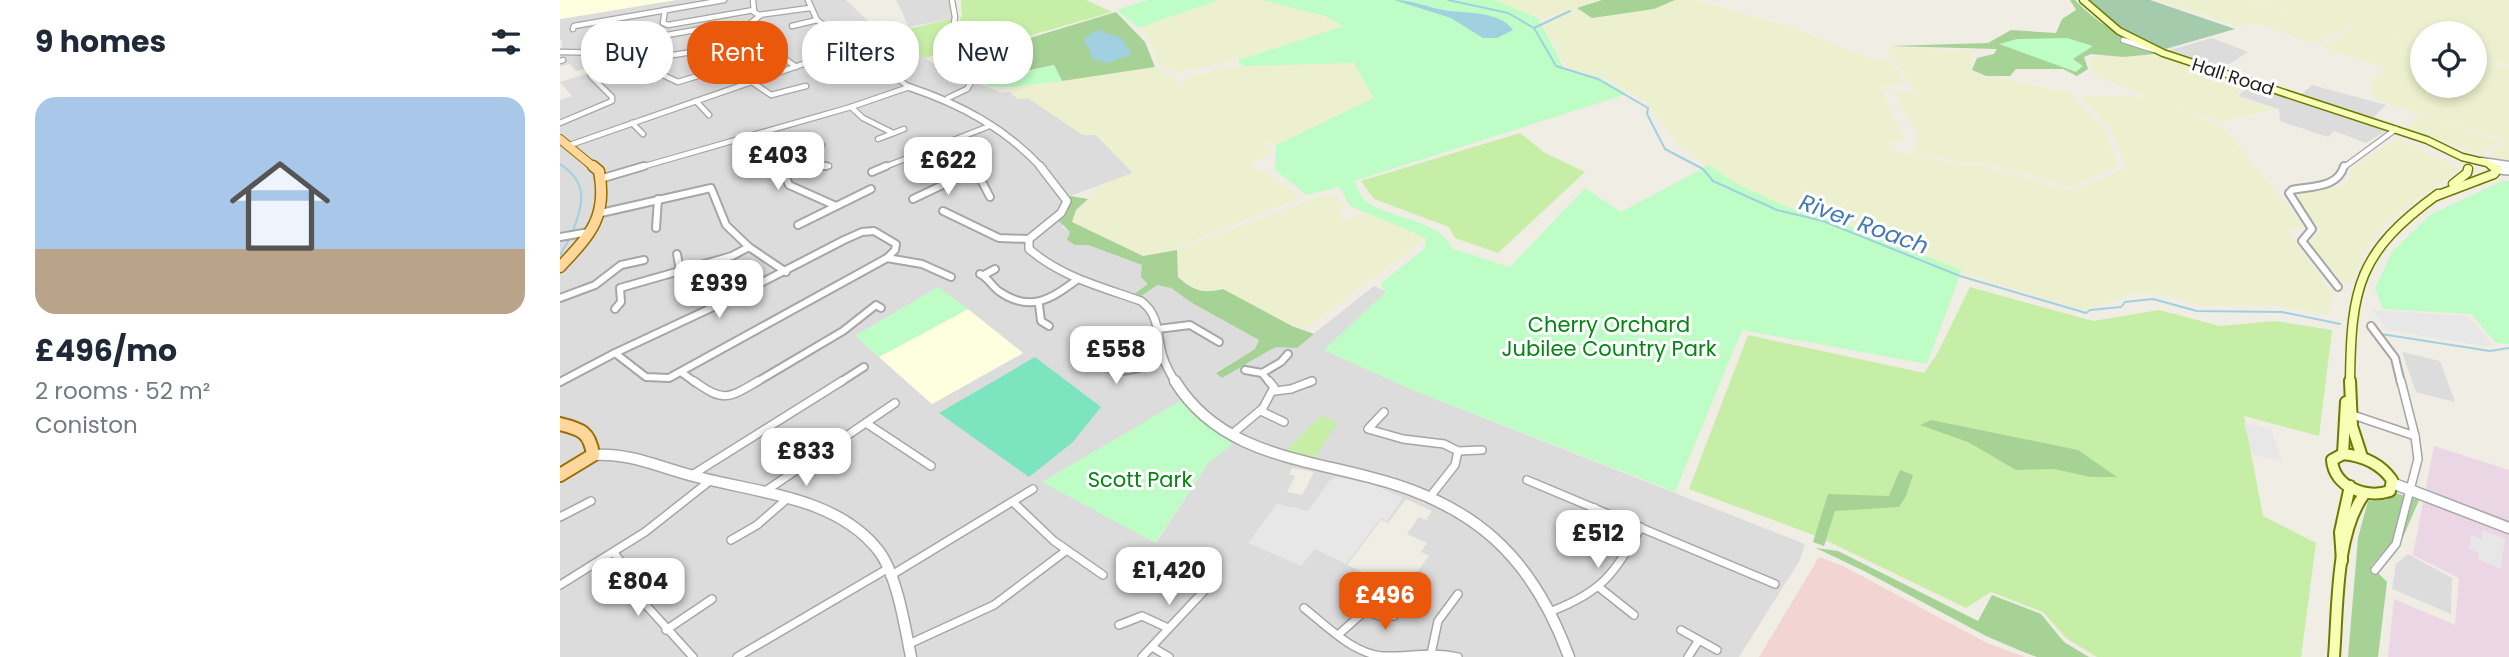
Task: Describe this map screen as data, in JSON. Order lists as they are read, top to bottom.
{
  "streets": {
    "main road": ["Hall Road"]
  },
  "water": ["River Roach"],
  "parks": ["Cherry Orchard Jubilee Country Park", "Scott Park"],
  "page": {
    "heading": "9 homes",
    "chip": [
      "Buy",
      "Rent",
      "Filters",
      "New"
    ],
    "list": [
      {
        "name": "£496/mo",
        "note": "2 rooms · 52 m² · Coniston"
      }
    ],
    "price": [
      "£403",
      "£622",
      "£939",
      "£558",
      "£833",
      "£512",
      "£1,420",
      "£804",
      "£496"
    ]
  }
}
